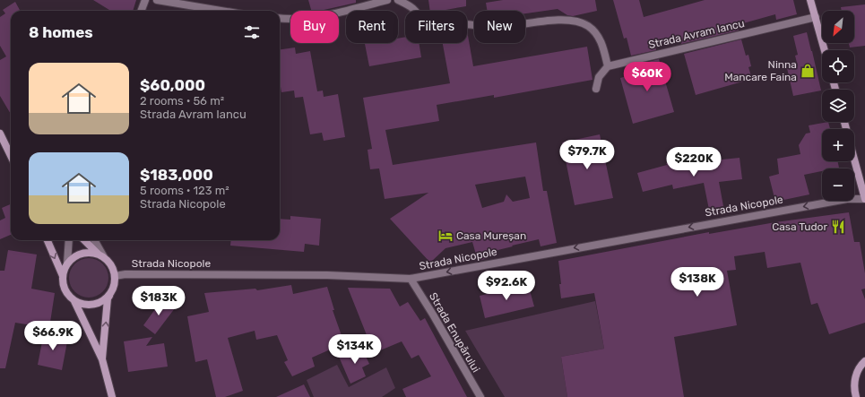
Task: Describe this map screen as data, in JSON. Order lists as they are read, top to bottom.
{
  "streets": {
    "street": ["Strada Avram Iancu", "Strada Nicopole", "Strada Enupărului"]
  },
  "crossings": [
    ["Strada Nicopole", "Strada Enupărului"]
  ],
  "one_way": ["Strada Nicopole"],
  "places": {
    "shop": ["Ninna Mancare Faina"],
    "restaurant": ["Casa Tudor"],
    "hotel": ["Casa Mureșan"]
  },
  "north": "bottom left",
  "page": {
    "map_buttons": ["+", "−"],
    "chip": [
      "Buy",
      "Rent",
      "Filters",
      "New"
    ],
    "heading": "8 homes",
    "list": [
      {
        "name": "$60,000",
        "note": "2 rooms · 56 m² · Strada Avram Iancu"
      },
      {
        "name": "$183,000",
        "note": "5 rooms · 123 m² · Strada Nicopole"
      }
    ],
    "price": [
      "$60K",
      "$79.7K",
      "$220K",
      "$138K",
      "$92.6K",
      "$183K",
      "$66.9K",
      "$134K"
    ]
  }
}
